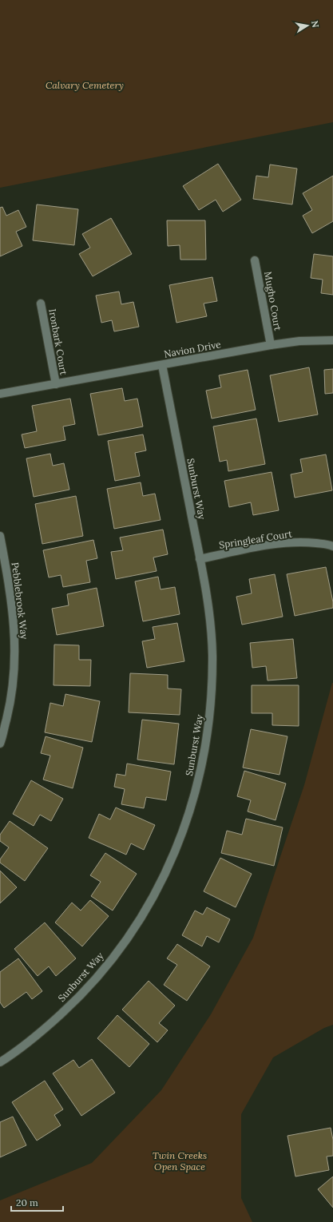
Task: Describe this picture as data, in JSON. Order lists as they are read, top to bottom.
{
  "streets": {
    "street": [
      "Mugho Court",
      "Ironbark Court",
      "Navion Drive",
      "Sunburst Way",
      "Springleaf Court",
      "Pebblebrook Way"
    ]
  },
  "crossings": [
    ["Mugho Court", "Navion Drive"],
    ["Ironbark Court", "Navion Drive"],
    ["Navion Drive", "Sunburst Way"],
    ["Sunburst Way", "Springleaf Court"]
  ],
  "parks": ["Calvary Cemetery", "Twin Creeks Open Space"],
  "scale_bar": "20 m",
  "north": "right"
}
